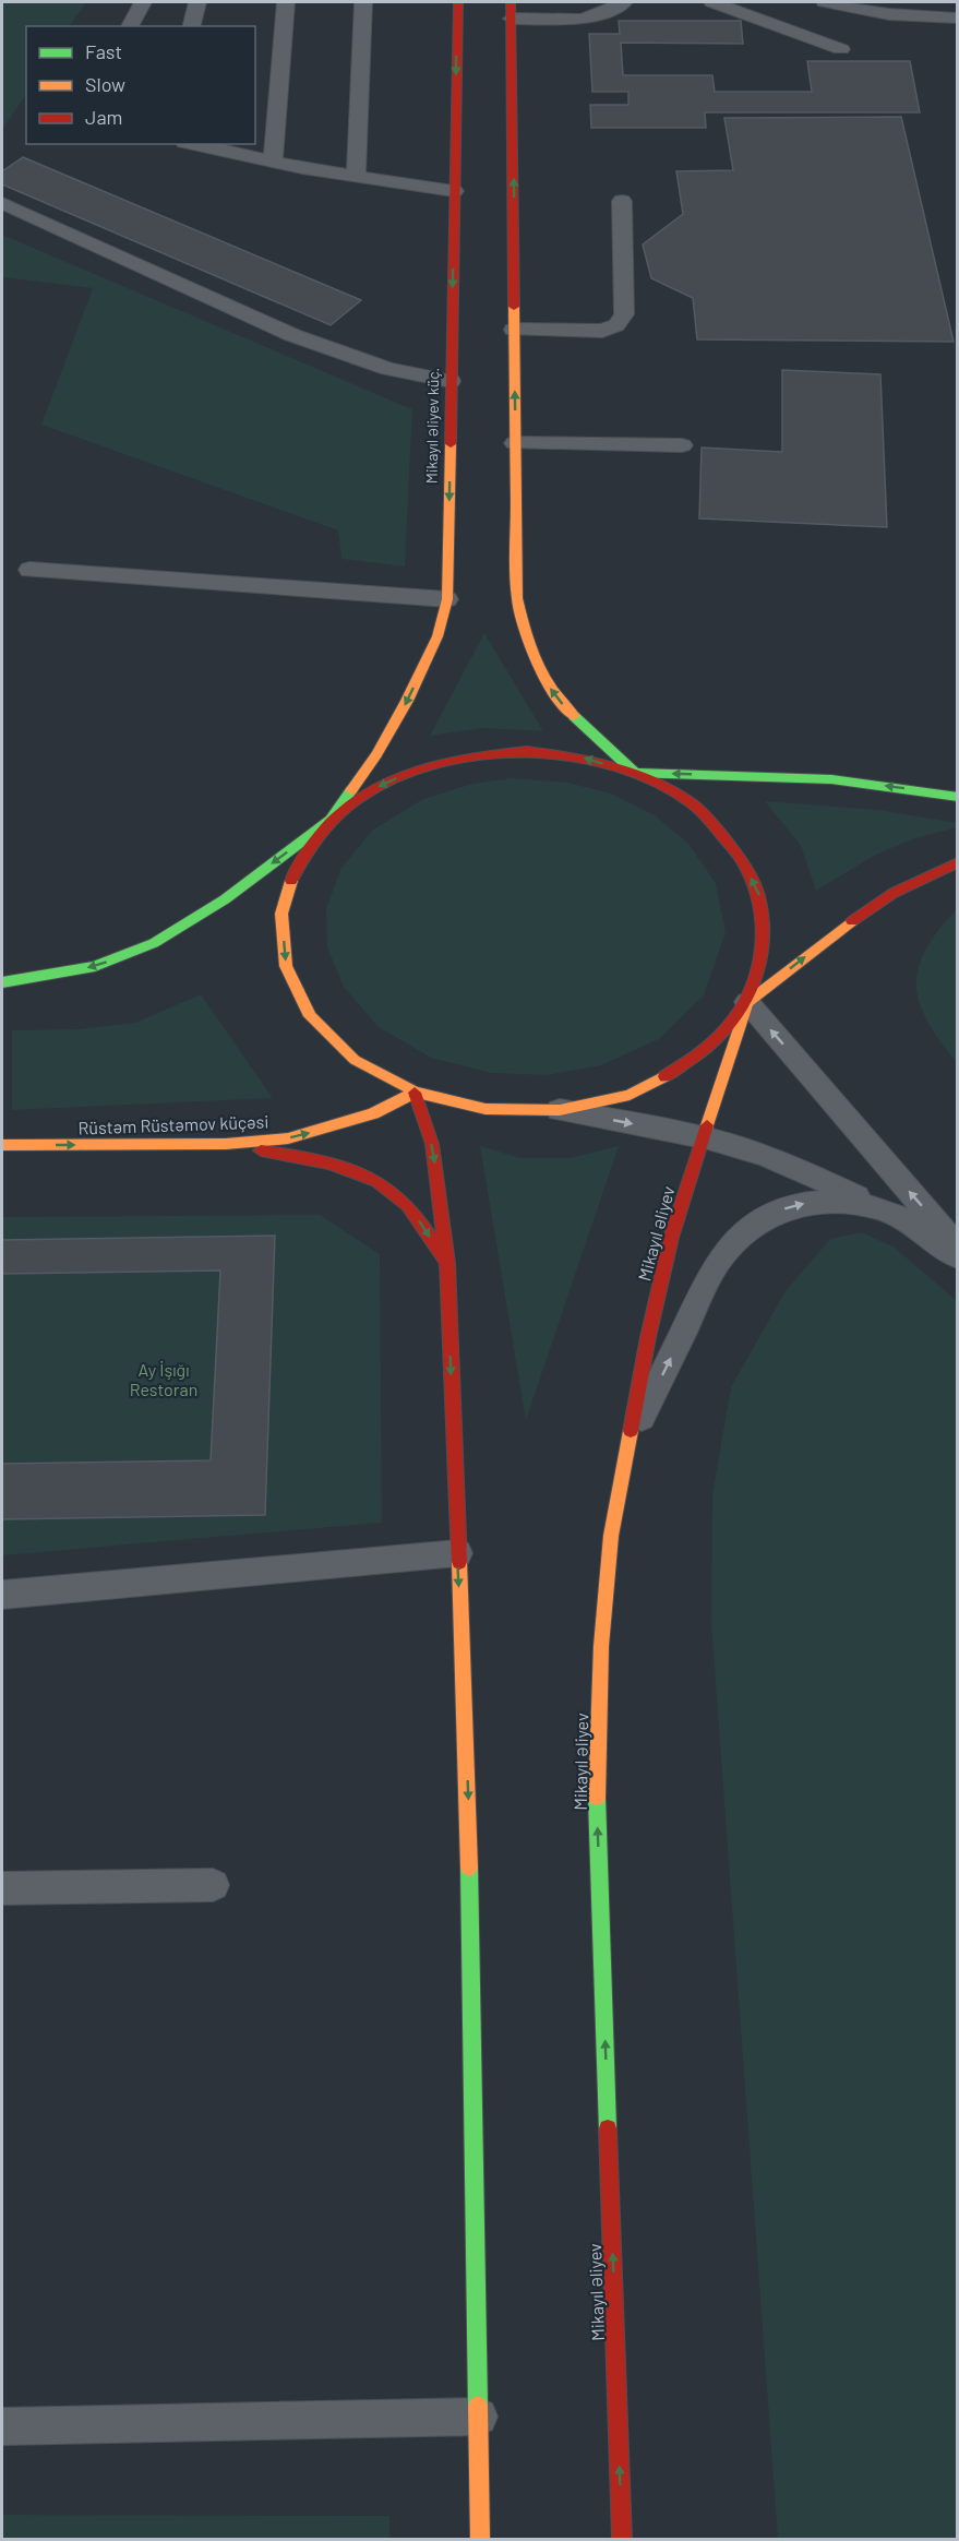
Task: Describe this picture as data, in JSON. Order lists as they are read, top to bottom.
{
  "streets": {
    "main road": ["Mikayıl Əliyev küç.", "Rüstəm Rüstəmov küçəsi", "Mikayıl Əliyev"]
  },
  "one_way": ["Rüstəm Rüstəmov küçəsi", "Mikayıl Əliyev"],
  "parks": ["Ay İşığı Restoran"],
  "legend": ["Fast", "Slow", "Jam"]
}
